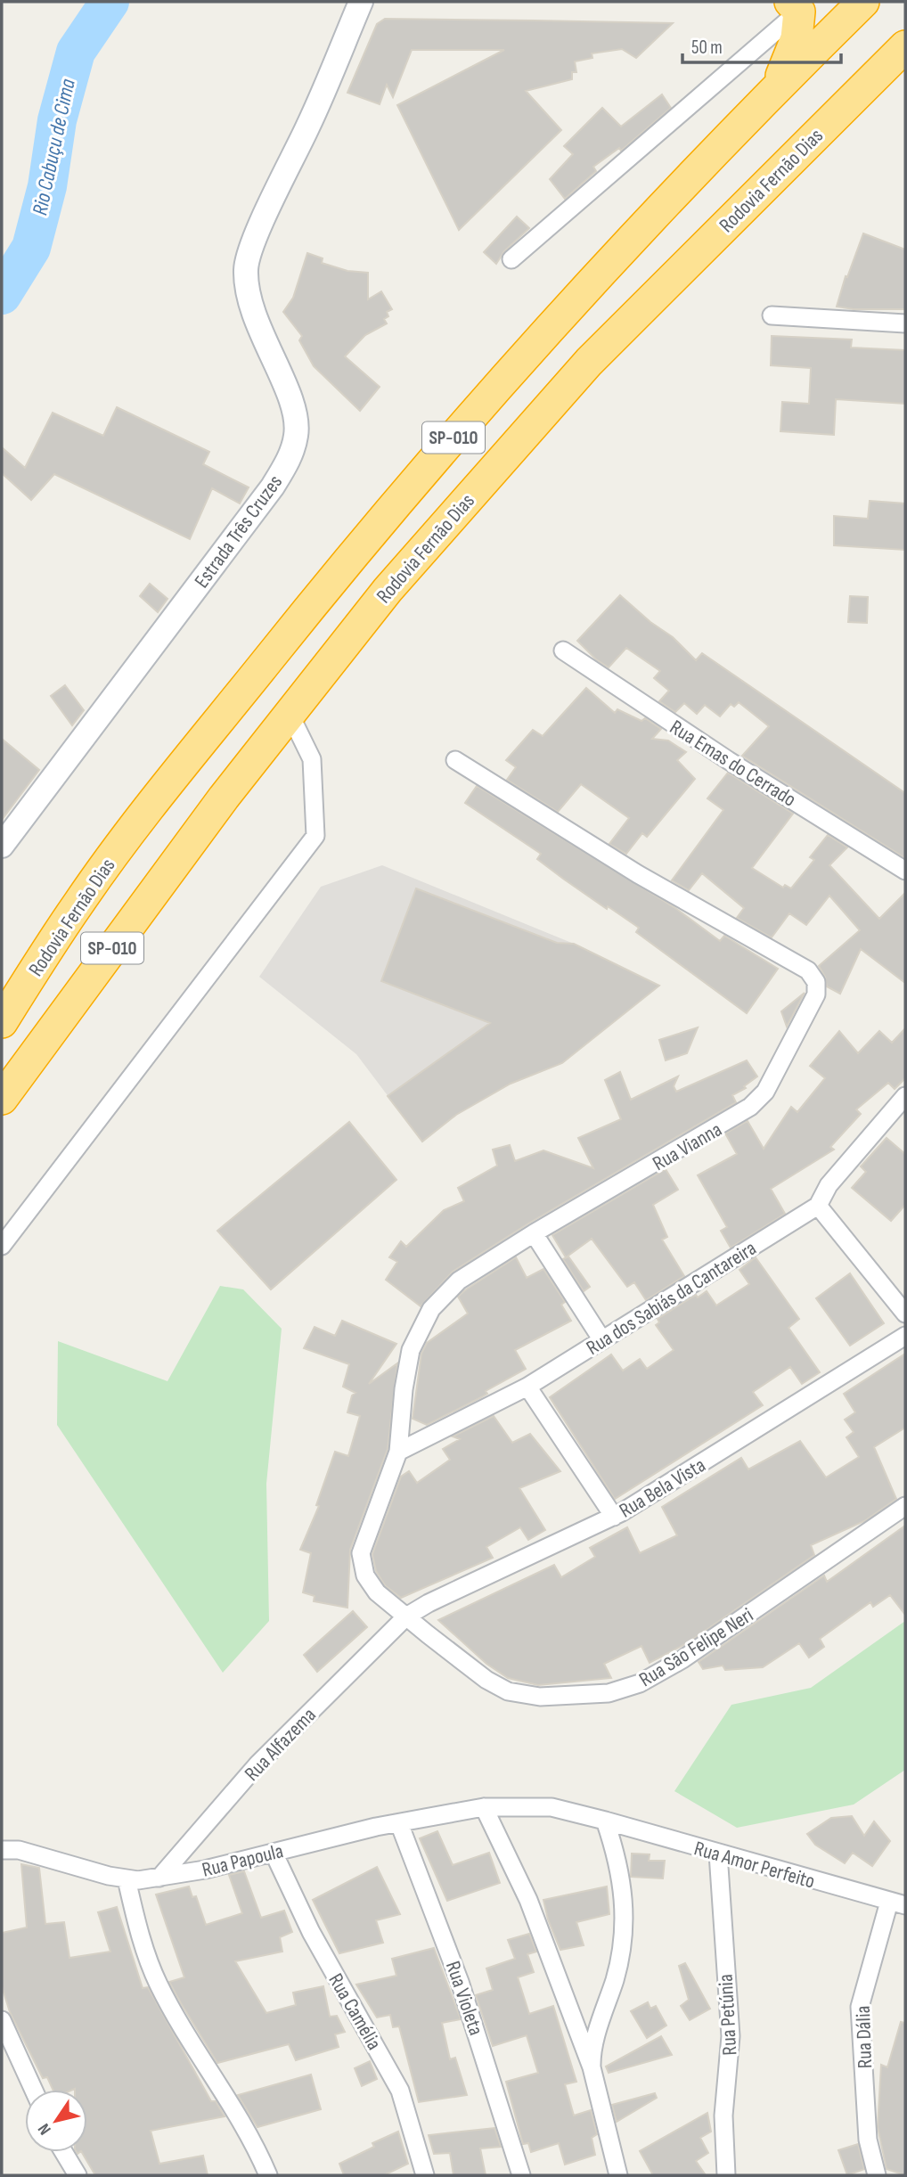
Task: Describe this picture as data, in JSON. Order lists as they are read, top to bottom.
{
  "streets": {
    "highway": ["Rodovia Fernão Dias", "SP-010"],
    "main road": ["Estrada Três Cruzes"],
    "street": [
      "Rua Emas do Cerrado",
      "Rua Vianna",
      "Rua dos Sabiás da Cantareira",
      "Rua Bela Vista",
      "Rua São Felipe Neri",
      "Rua Alfazema",
      "Rua Papoula",
      "Rua Amor Perfeito",
      "Rua Violeta",
      "Rua Camélia",
      "Rua Petúnia",
      "Rua Dália"
    ]
  },
  "crossings": [
    ["Rua Vianna", "Rua dos Sabiás da Cantareira"],
    ["Rua Vianna", "Rua Bela Vista"],
    ["Rua Vianna", "Rua São Felipe Neri"],
    ["Rua Vianna", "Rua Alfazema"],
    ["Rua Bela Vista", "Rua São Felipe Neri"],
    ["Rua Bela Vista", "Rua Alfazema"],
    ["Rua São Felipe Neri", "Rua Alfazema"],
    ["Rua Alfazema", "Rua Papoula"],
    ["Rua Papoula", "Rua Amor Perfeito"],
    ["Rua Papoula", "Rua Violeta"],
    ["Rua Papoula", "Rua Camélia"],
    ["Rua Amor Perfeito", "Rua Petúnia"],
    ["Rua Amor Perfeito", "Rua Dália"]
  ],
  "water": ["Rio Cabuçu de Cima"],
  "scale_bar": "50 m",
  "north": "bottom left"
}
